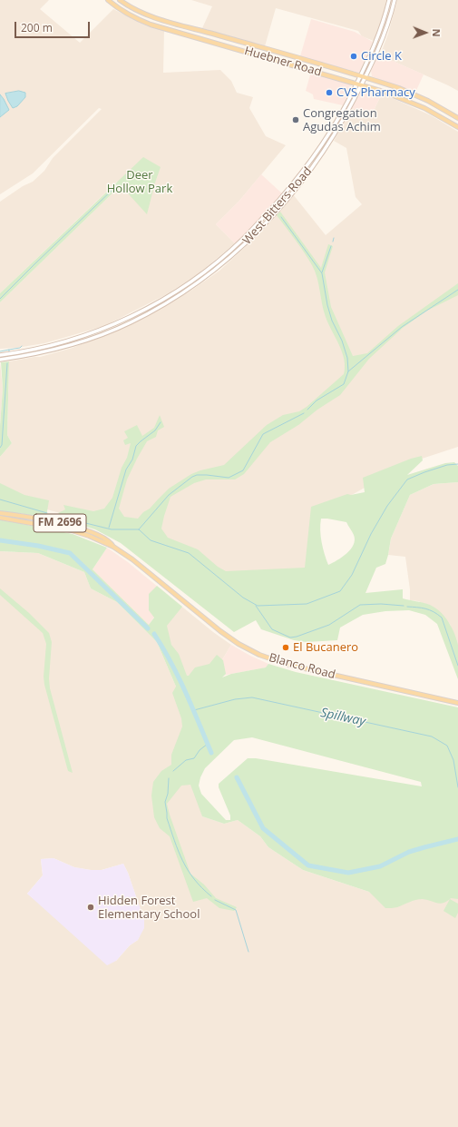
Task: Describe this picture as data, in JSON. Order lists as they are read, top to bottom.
{
  "streets": {
    "main road": [
      "Huebner Road",
      "West Bitters Road",
      "FM 2696",
      "Blanco Road"
    ]
  },
  "crossings": [
    ["Huebner Road", "West Bitters Road"]
  ],
  "water": ["Spillway"],
  "parks": ["Deer Hollow Park"],
  "places": [
    "Circle K",
    "CVS Pharmacy",
    "Congregation Agudas Achim",
    "El Bucanero",
    "Hidden Forest Elementary School"
  ],
  "scale_bar": "200 m",
  "north": "right"
}
